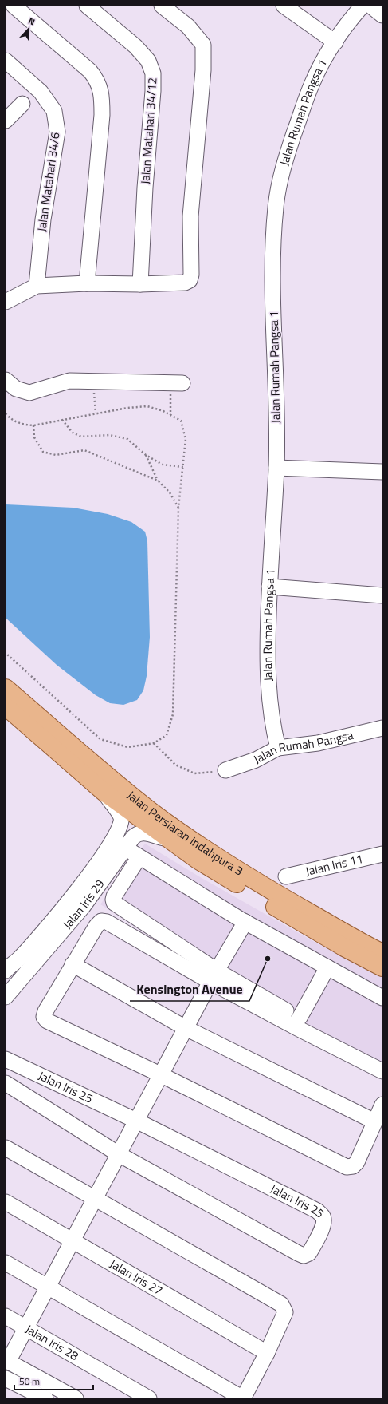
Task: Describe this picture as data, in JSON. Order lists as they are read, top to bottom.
{
  "streets": {
    "main road": ["Jalan Persiaran Indahpura 3"],
    "street": [
      "Jalan Rumah Pangsa 1",
      "Jalan Matahari 34/12",
      "Jalan Matahari 34/6",
      "Jalan Rumah Pangsa",
      "Jalan Iris 11",
      "Jalan Iris 29",
      "Jalan Iris 25",
      "Jalan Iris 27",
      "Jalan Iris 28"
    ]
  },
  "crossings": [
    ["Jalan Rumah Pangsa 1", "Jalan Rumah Pangsa"],
    ["Jalan Persiaran Indahpura 3", "Jalan Iris 29"]
  ],
  "places": ["Kensington Avenue"],
  "scale_bar": "50 m",
  "north": "top"
}
